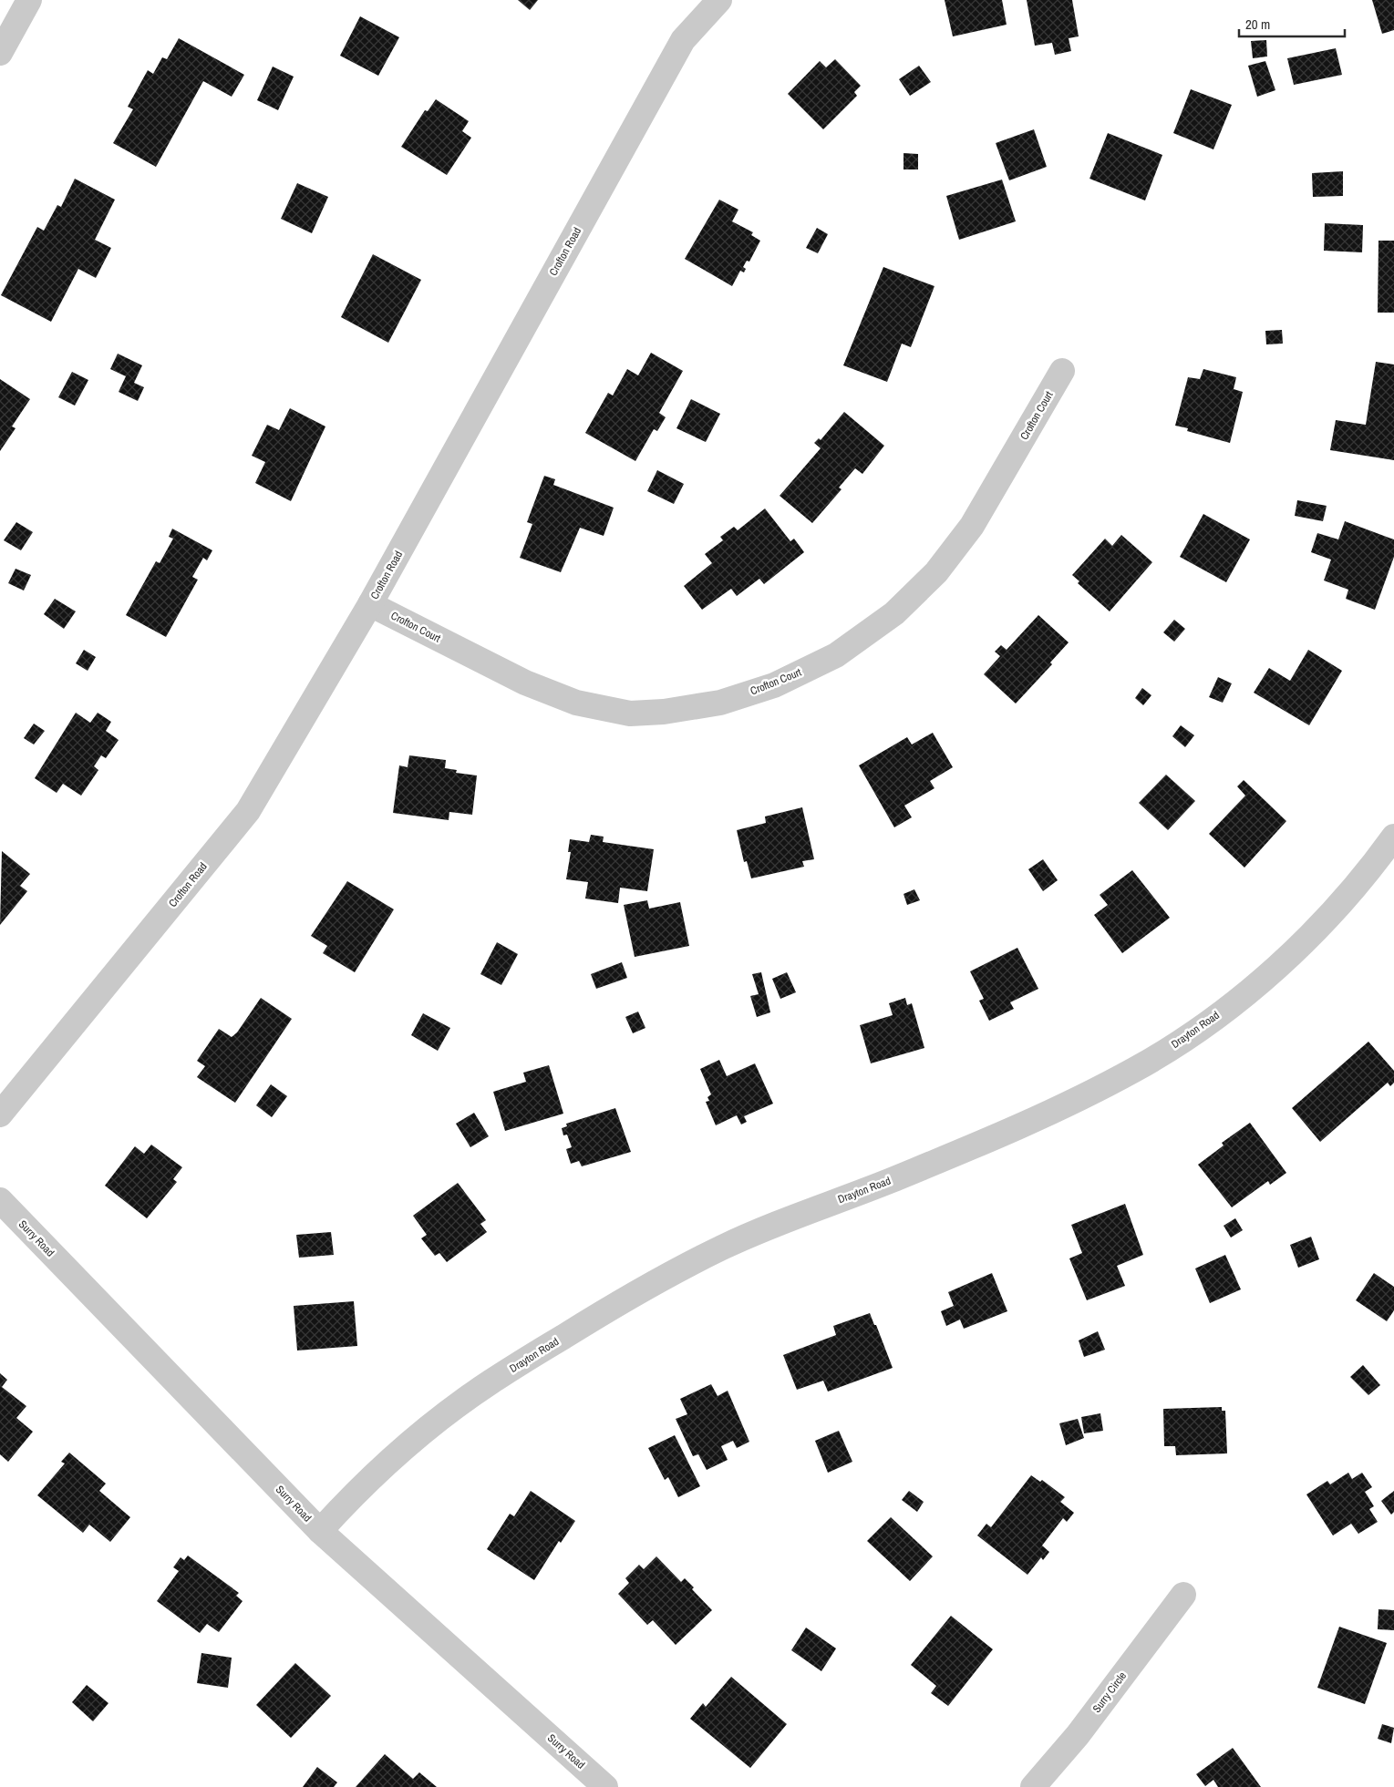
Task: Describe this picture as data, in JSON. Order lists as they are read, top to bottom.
{
  "streets": {
    "street": [
      "Crofton Road",
      "Crofton Court",
      "Drayton Road",
      "Surry Road",
      "Surry Circle"
    ]
  },
  "crossings": [
    ["Crofton Road", "Crofton Court"],
    ["Drayton Road", "Surry Road"]
  ],
  "scale_bar": "20 m"
}
